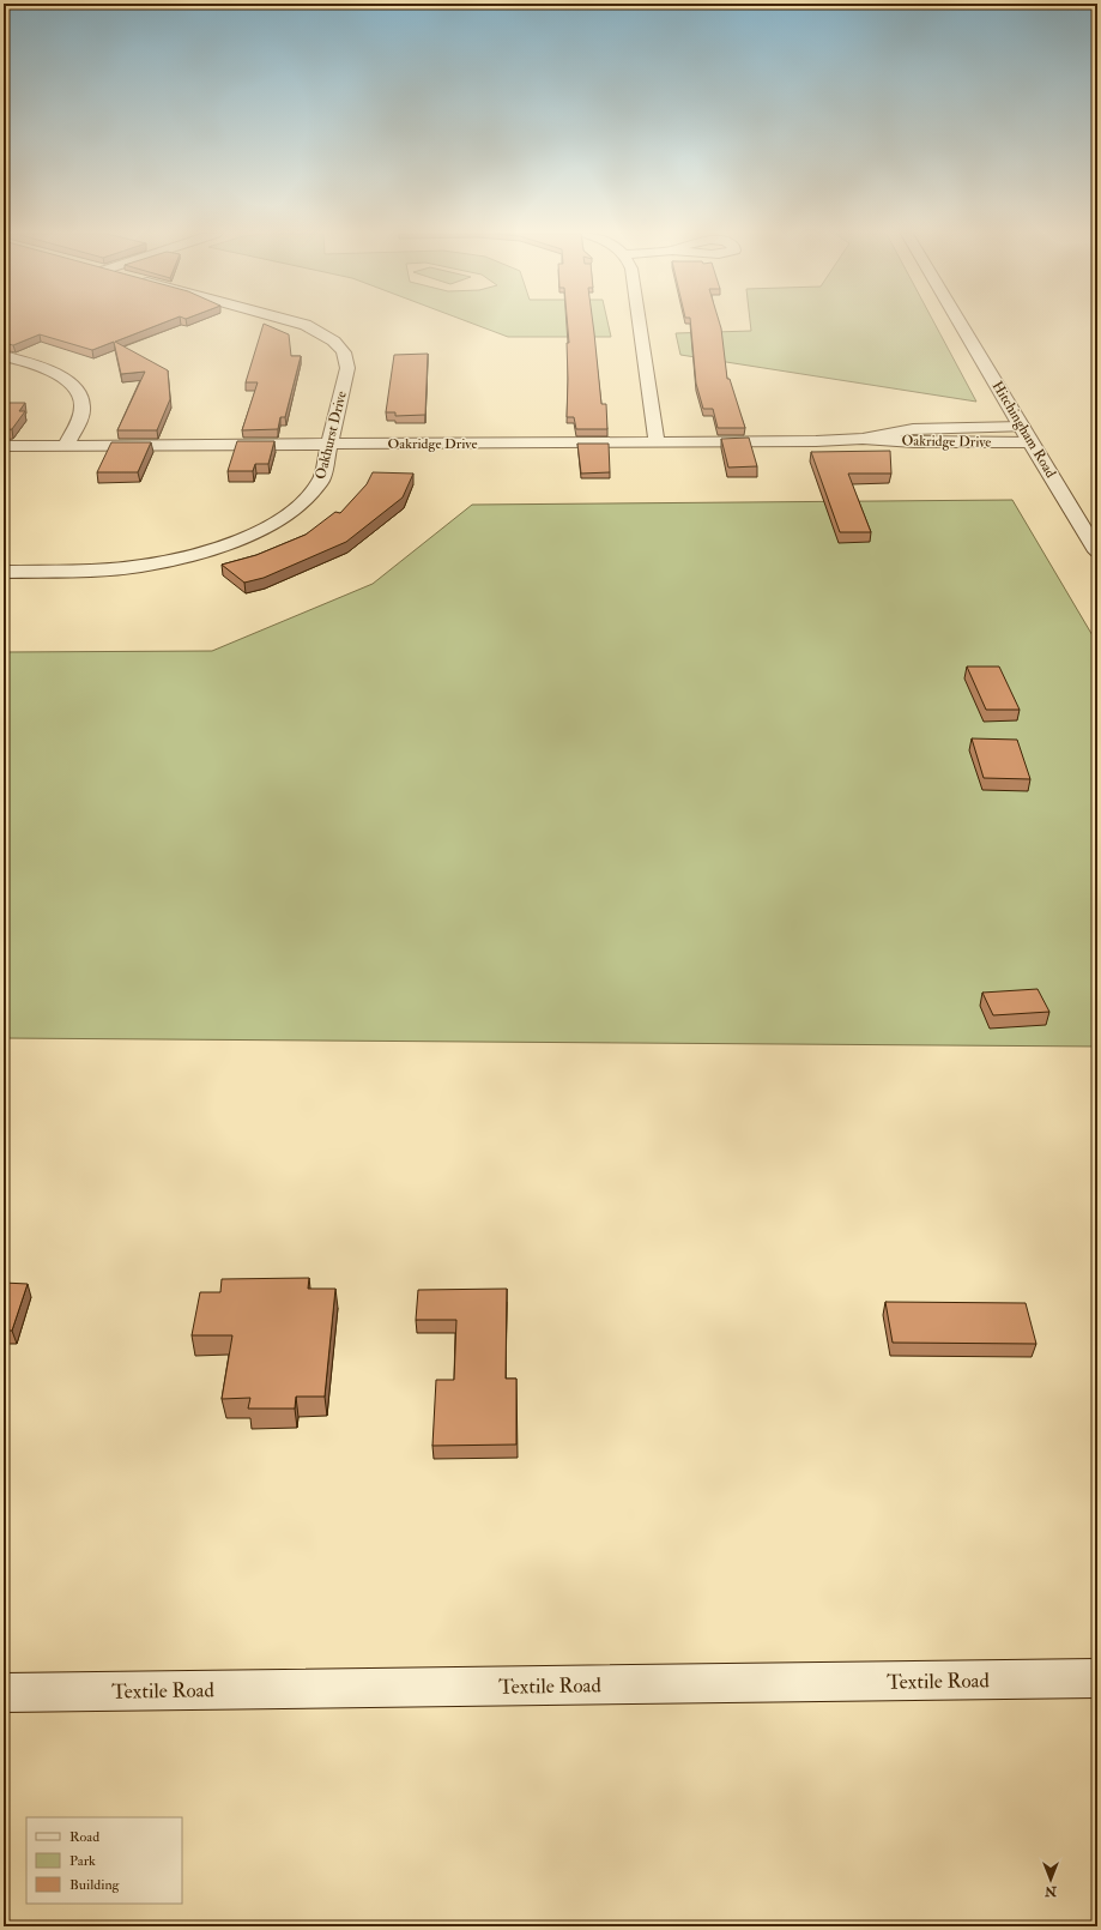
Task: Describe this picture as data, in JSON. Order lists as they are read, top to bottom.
{
  "streets": {
    "street": [
      "Hitchingham Road",
      "Oakhurst Drive",
      "Oakridge Drive",
      "Textile Road"
    ]
  },
  "crossings": [
    ["Hitchingham Road", "Oakridge Drive"],
    ["Oakhurst Drive", "Oakridge Drive"]
  ],
  "legend": ["Road", "Park", "Building"],
  "north": "bottom"
}
